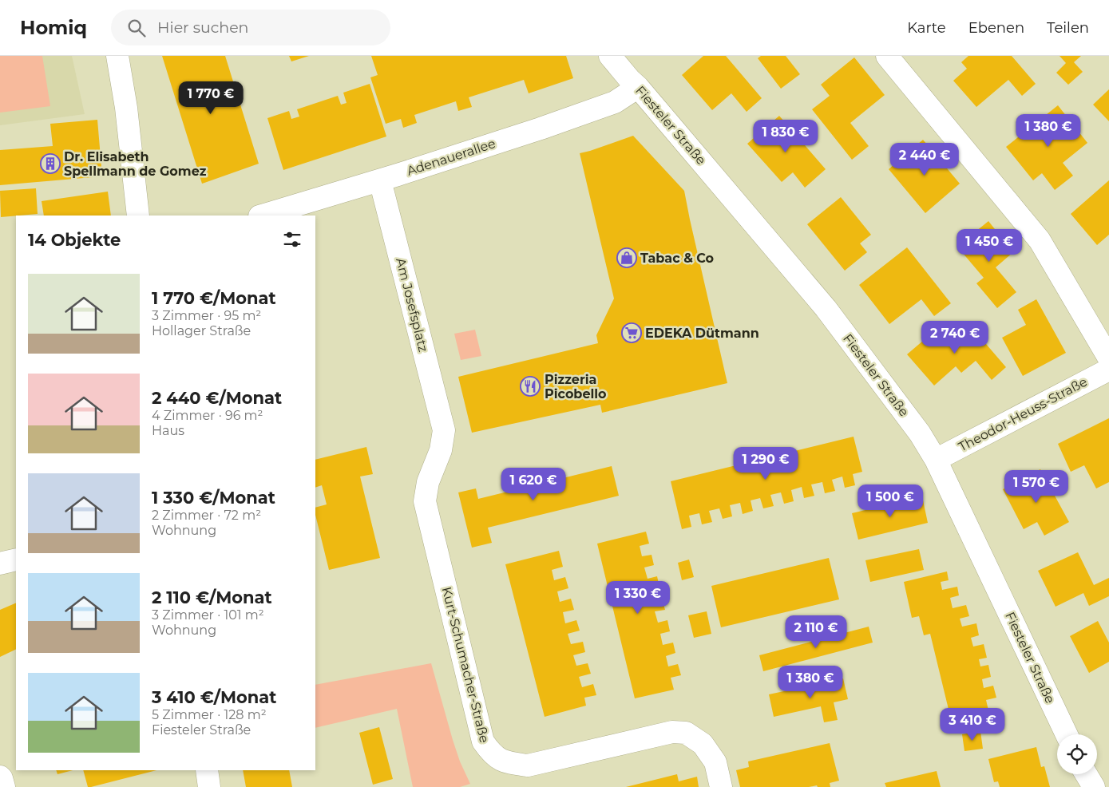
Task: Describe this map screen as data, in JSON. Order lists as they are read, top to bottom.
{
  "streets": {
    "street": [
      "Fiesteler Straße",
      "Adenauerallee",
      "Am Josefsplatz",
      "Theodor-Heuss-Straße",
      "Kurt-Schumacher-Straße"
    ]
  },
  "crossings": [
    ["Fiesteler Straße", "Adenauerallee"],
    ["Fiesteler Straße", "Theodor-Heuss-Straße"],
    ["Adenauerallee", "Am Josefsplatz"],
    ["Am Josefsplatz", "Kurt-Schumacher-Straße"]
  ],
  "places": {
    "building": ["Dr. Elisabeth Spellmann de Gomez"],
    "shop": ["Tabac & Co"],
    "supermarket": ["EDEKA Dütmann"],
    "restaurant": ["Pizzeria Picobello"]
  },
  "page": {
    "header": "Homiq",
    "search": "Hier suchen",
    "nav": ["Karte", "Ebenen", "Teilen"],
    "price": [
      "1 770 €",
      "1 380 €",
      "1 830 €",
      "2 440 €",
      "1 450 €",
      "2 740 €",
      "1 290 €",
      "1 620 €",
      "1 570 €",
      "1 500 €",
      "1 330 €",
      "2 110 €",
      "1 380 €",
      "3 410 €"
    ],
    "heading": "14 Objekte",
    "list": [
      {
        "name": "1 770 €/Monat",
        "note": "3 Zimmer · 95 m² · Hollager Straße"
      },
      {
        "name": "2 440 €/Monat",
        "note": "4 Zimmer · 96 m² · Haus"
      },
      {
        "name": "1 330 €/Monat",
        "note": "2 Zimmer · 72 m² · Wohnung"
      },
      {
        "name": "2 110 €/Monat",
        "note": "3 Zimmer · 101 m² · Wohnung"
      },
      {
        "name": "3 410 €/Monat",
        "note": "5 Zimmer · 128 m² · Fiesteler Straße"
      }
    ]
  }
}
